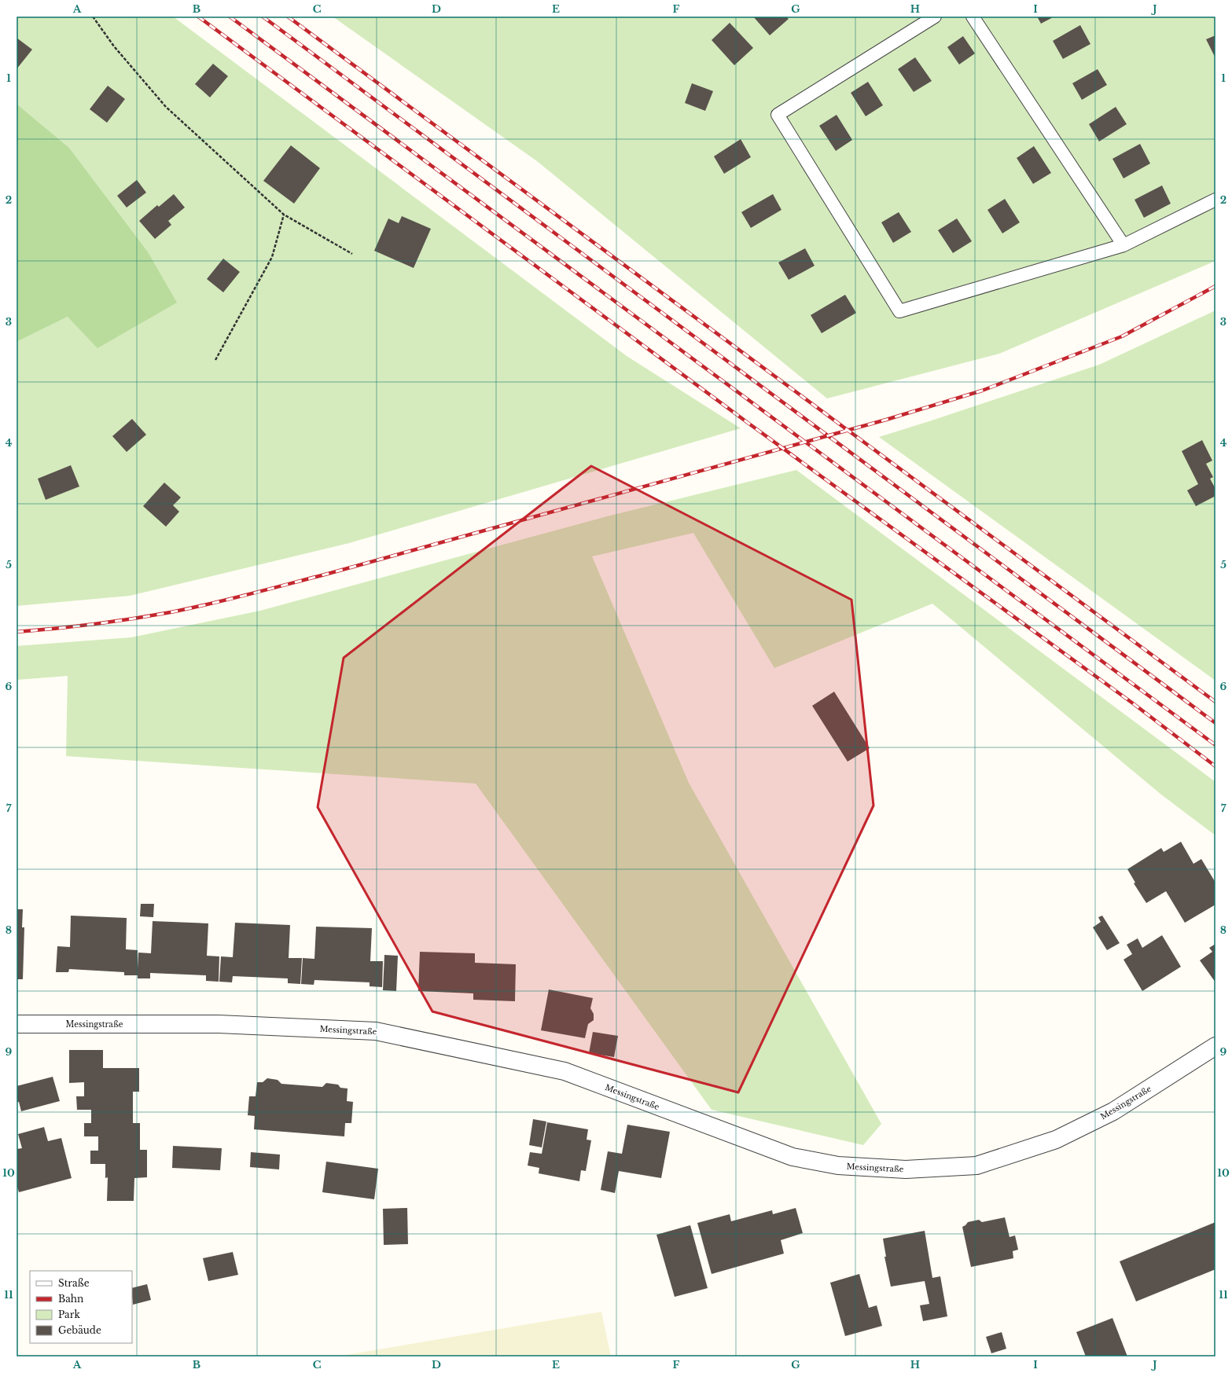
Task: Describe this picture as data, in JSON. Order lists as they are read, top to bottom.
{
  "streets": {
    "street": ["Messingstraße"]
  },
  "legend": [
    "Straße",
    "Bahn",
    "Park",
    "Gebäude"
  ],
  "grid": {
    "columns": [
      "A",
      "B",
      "C",
      "D",
      "E",
      "F",
      "G",
      "H",
      "I",
      "J"
    ],
    "rows": [
      "1",
      "2",
      "3",
      "4",
      "5",
      "6",
      "7",
      "8",
      "9",
      "10",
      "11"
    ]
  }
}
